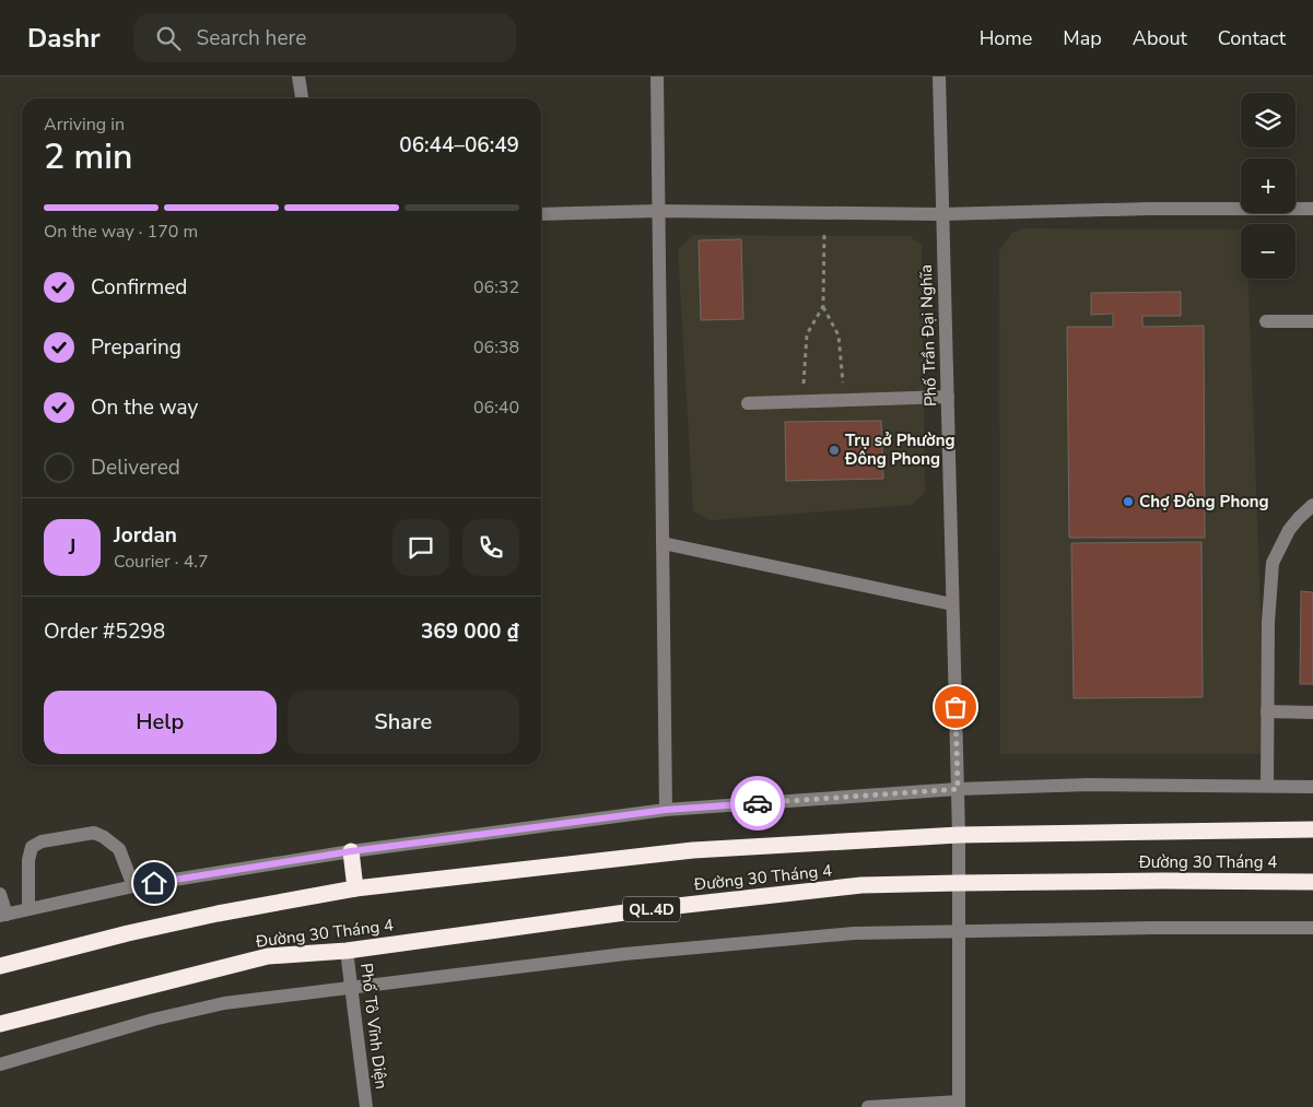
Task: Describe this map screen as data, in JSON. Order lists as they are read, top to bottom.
{
  "streets": {
    "highway": ["Đường 30 Tháng 4", "QL.4D"],
    "street": ["Phố Trần Đại Nghĩa", "Phố Tô Vĩnh Diện"]
  },
  "crossings": [
    ["Phố Trần Đại Nghĩa", "Đường 30 Tháng 4"],
    ["Đường 30 Tháng 4", "Phố Tô Vĩnh Diện"]
  ],
  "places": ["Trụ sở Phường Đông Phong", "Chợ Đông Phong"],
  "page": {
    "header": "Dashr",
    "search": "Search here",
    "nav": [
      "Home",
      "Map",
      "About",
      "Contact"
    ],
    "map_buttons": ["+", "−"],
    "heading": ["2 min", "Arriving in", "06:44–06:49"],
    "panel": [
      "Jordan",
      "Courier · 4.7",
      "Order #5298",
      "369 000 ₫"
    ],
    "bar": "On the way · 170 m",
    "list": [
      ["Confirmed", "06:32"],
      ["Preparing", "06:38"],
      ["On the way", "06:40"],
      "Delivered"
    ],
    "round": "J",
    "buttons": ["Help", "Share"]
  }
}
